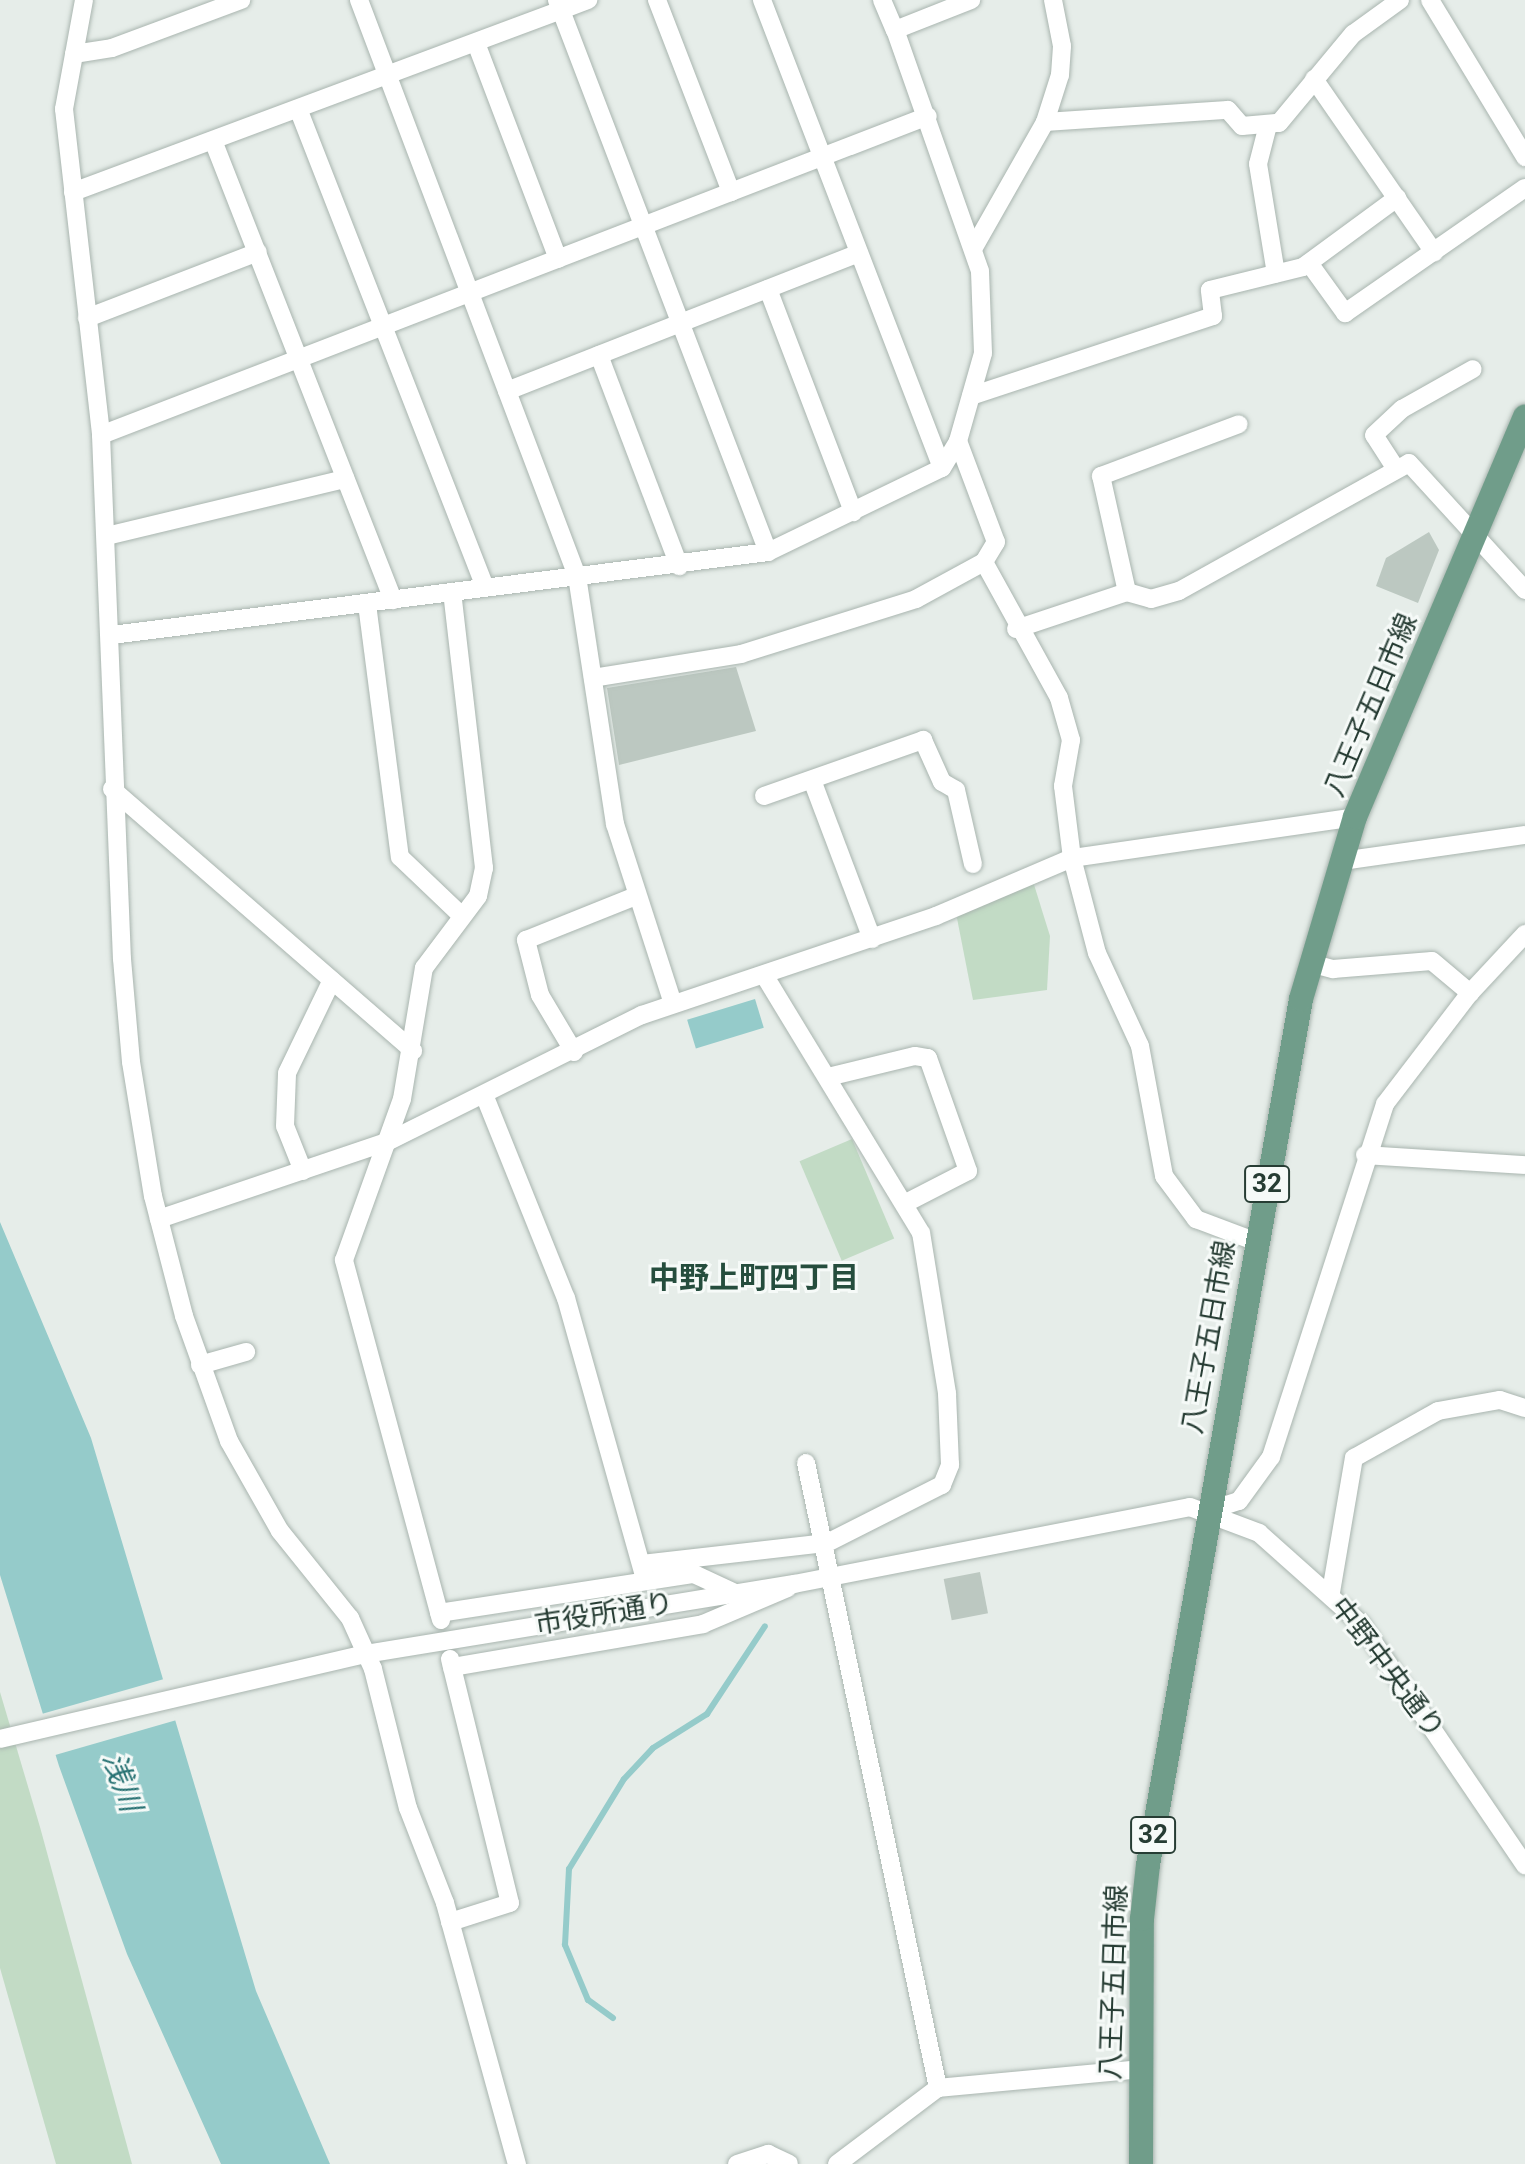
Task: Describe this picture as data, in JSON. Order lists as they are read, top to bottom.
{
  "streets": {
    "main road": ["八王子五日市線", "32"],
    "street": ["市役所通り", "中野中央通り"]
  },
  "crossings": [
    ["八王子五日市線", "市役所通り"],
    ["八王子五日市線", "中野中央通り"],
    ["市役所通り", "中野中央通り"]
  ],
  "districts": ["中野上町四丁目"],
  "water": ["浅川"]
}
